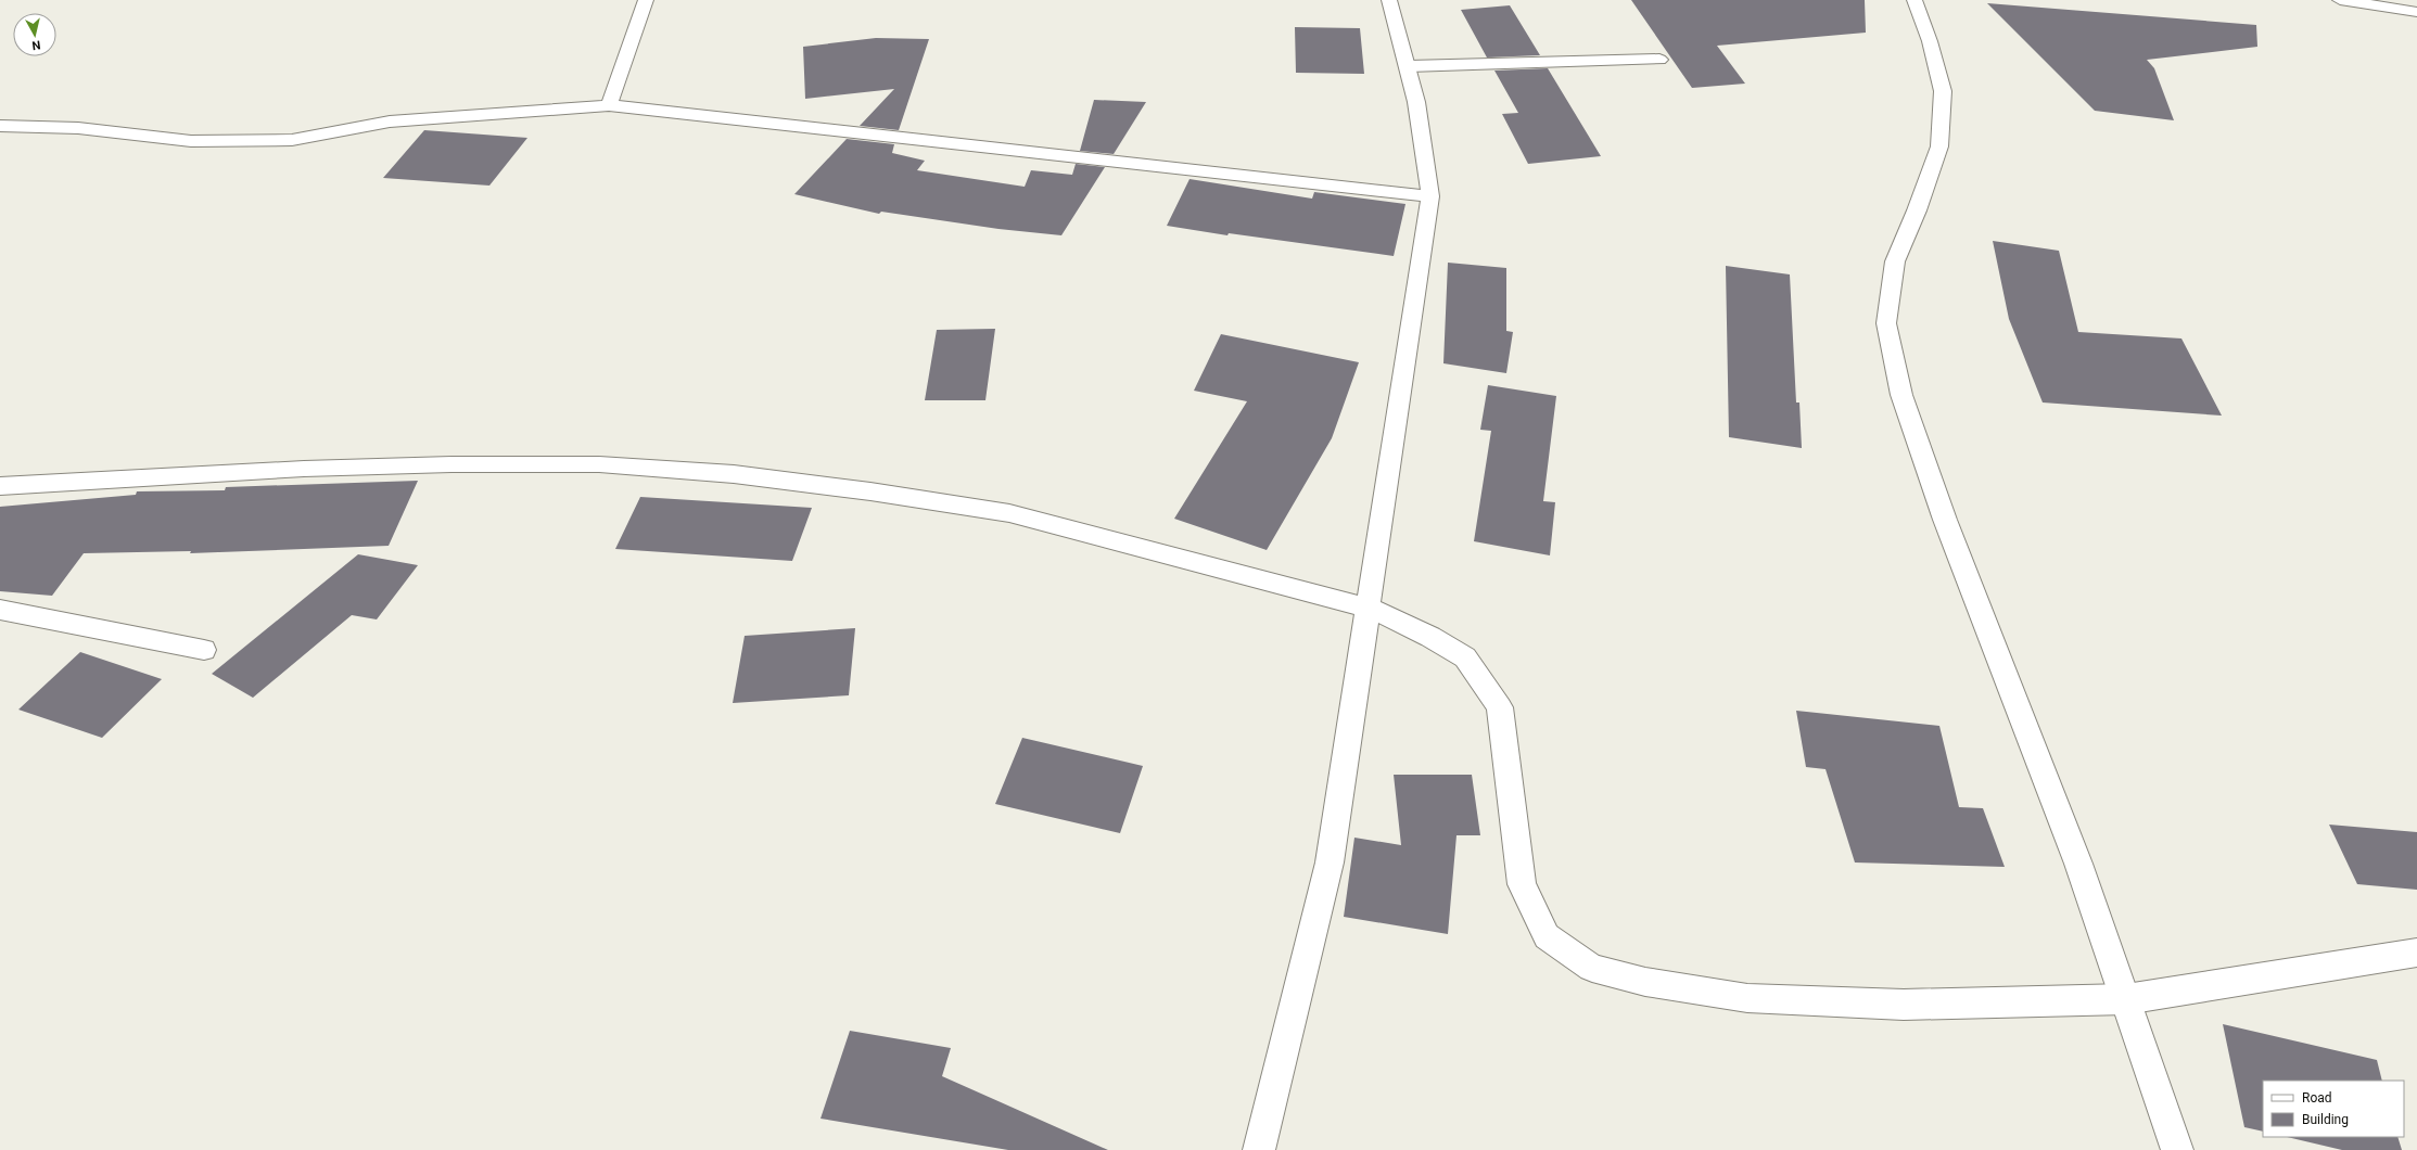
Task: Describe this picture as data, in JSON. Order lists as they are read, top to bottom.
{
  "legend": ["Road", "Building"],
  "north": "bottom"
}
